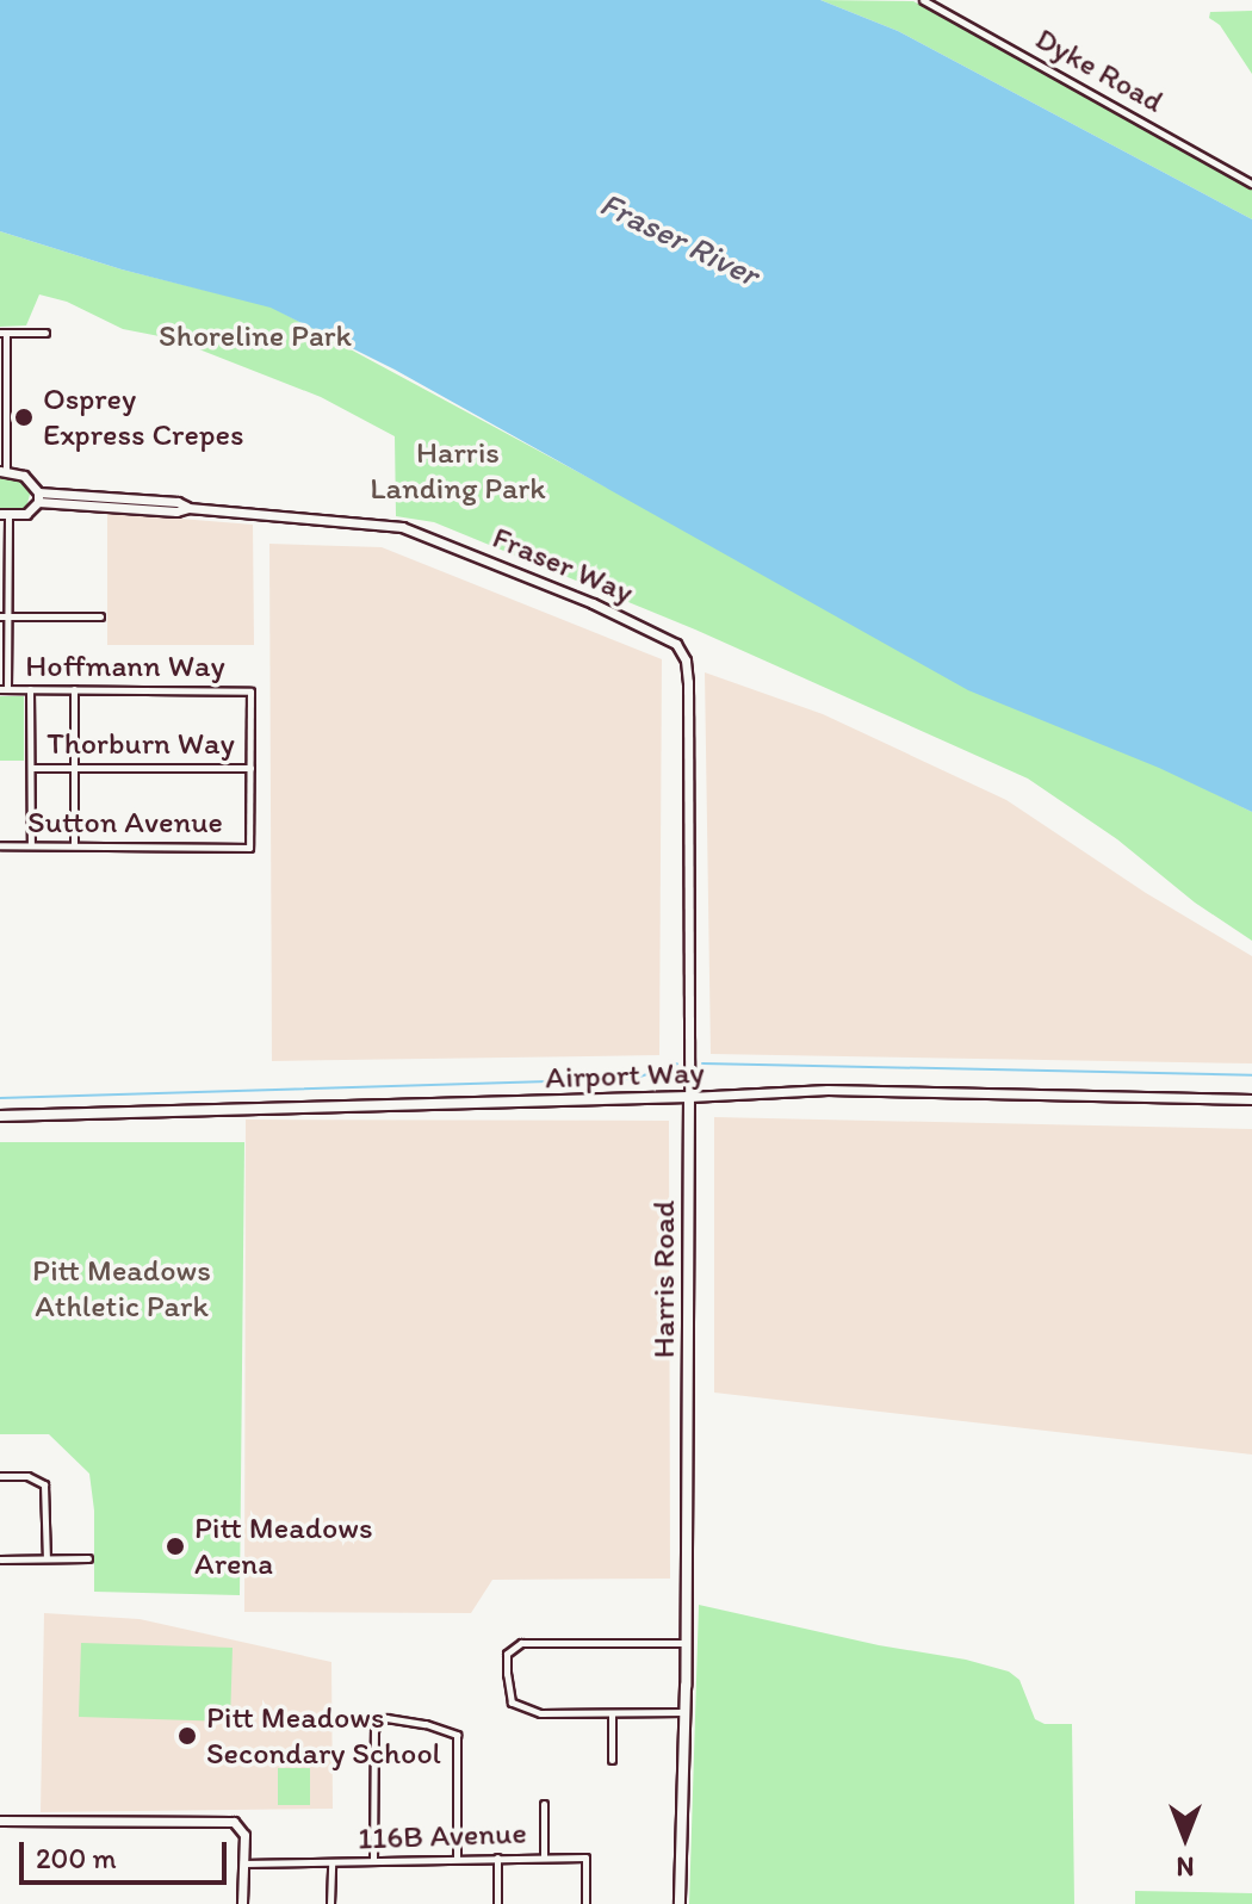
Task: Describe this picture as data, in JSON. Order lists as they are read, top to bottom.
{
  "streets": {
    "main road": ["Airport Way", "Harris Road"],
    "street": [
      "Dyke Road",
      "Fraser Way",
      "Hoffmann Way",
      "Thorburn Way",
      "Sutton Avenue",
      "116B Avenue"
    ]
  },
  "crossings": [
    ["Fraser Way", "Harris Road"],
    ["Hoffmann Way", "Thorburn Way"],
    ["Hoffmann Way", "Sutton Avenue"],
    ["Thorburn Way", "Sutton Avenue"],
    ["Airport Way", "Harris Road"]
  ],
  "water": ["Fraser River"],
  "parks": ["Shoreline Park", "Harris Landing Park", "Pitt Meadows Athletic Park"],
  "places": ["Osprey Express Crepes", "Pitt Meadows Arena", "Pitt Meadows Secondary School"],
  "scale_bar": "200 m",
  "north": "bottom"
}
